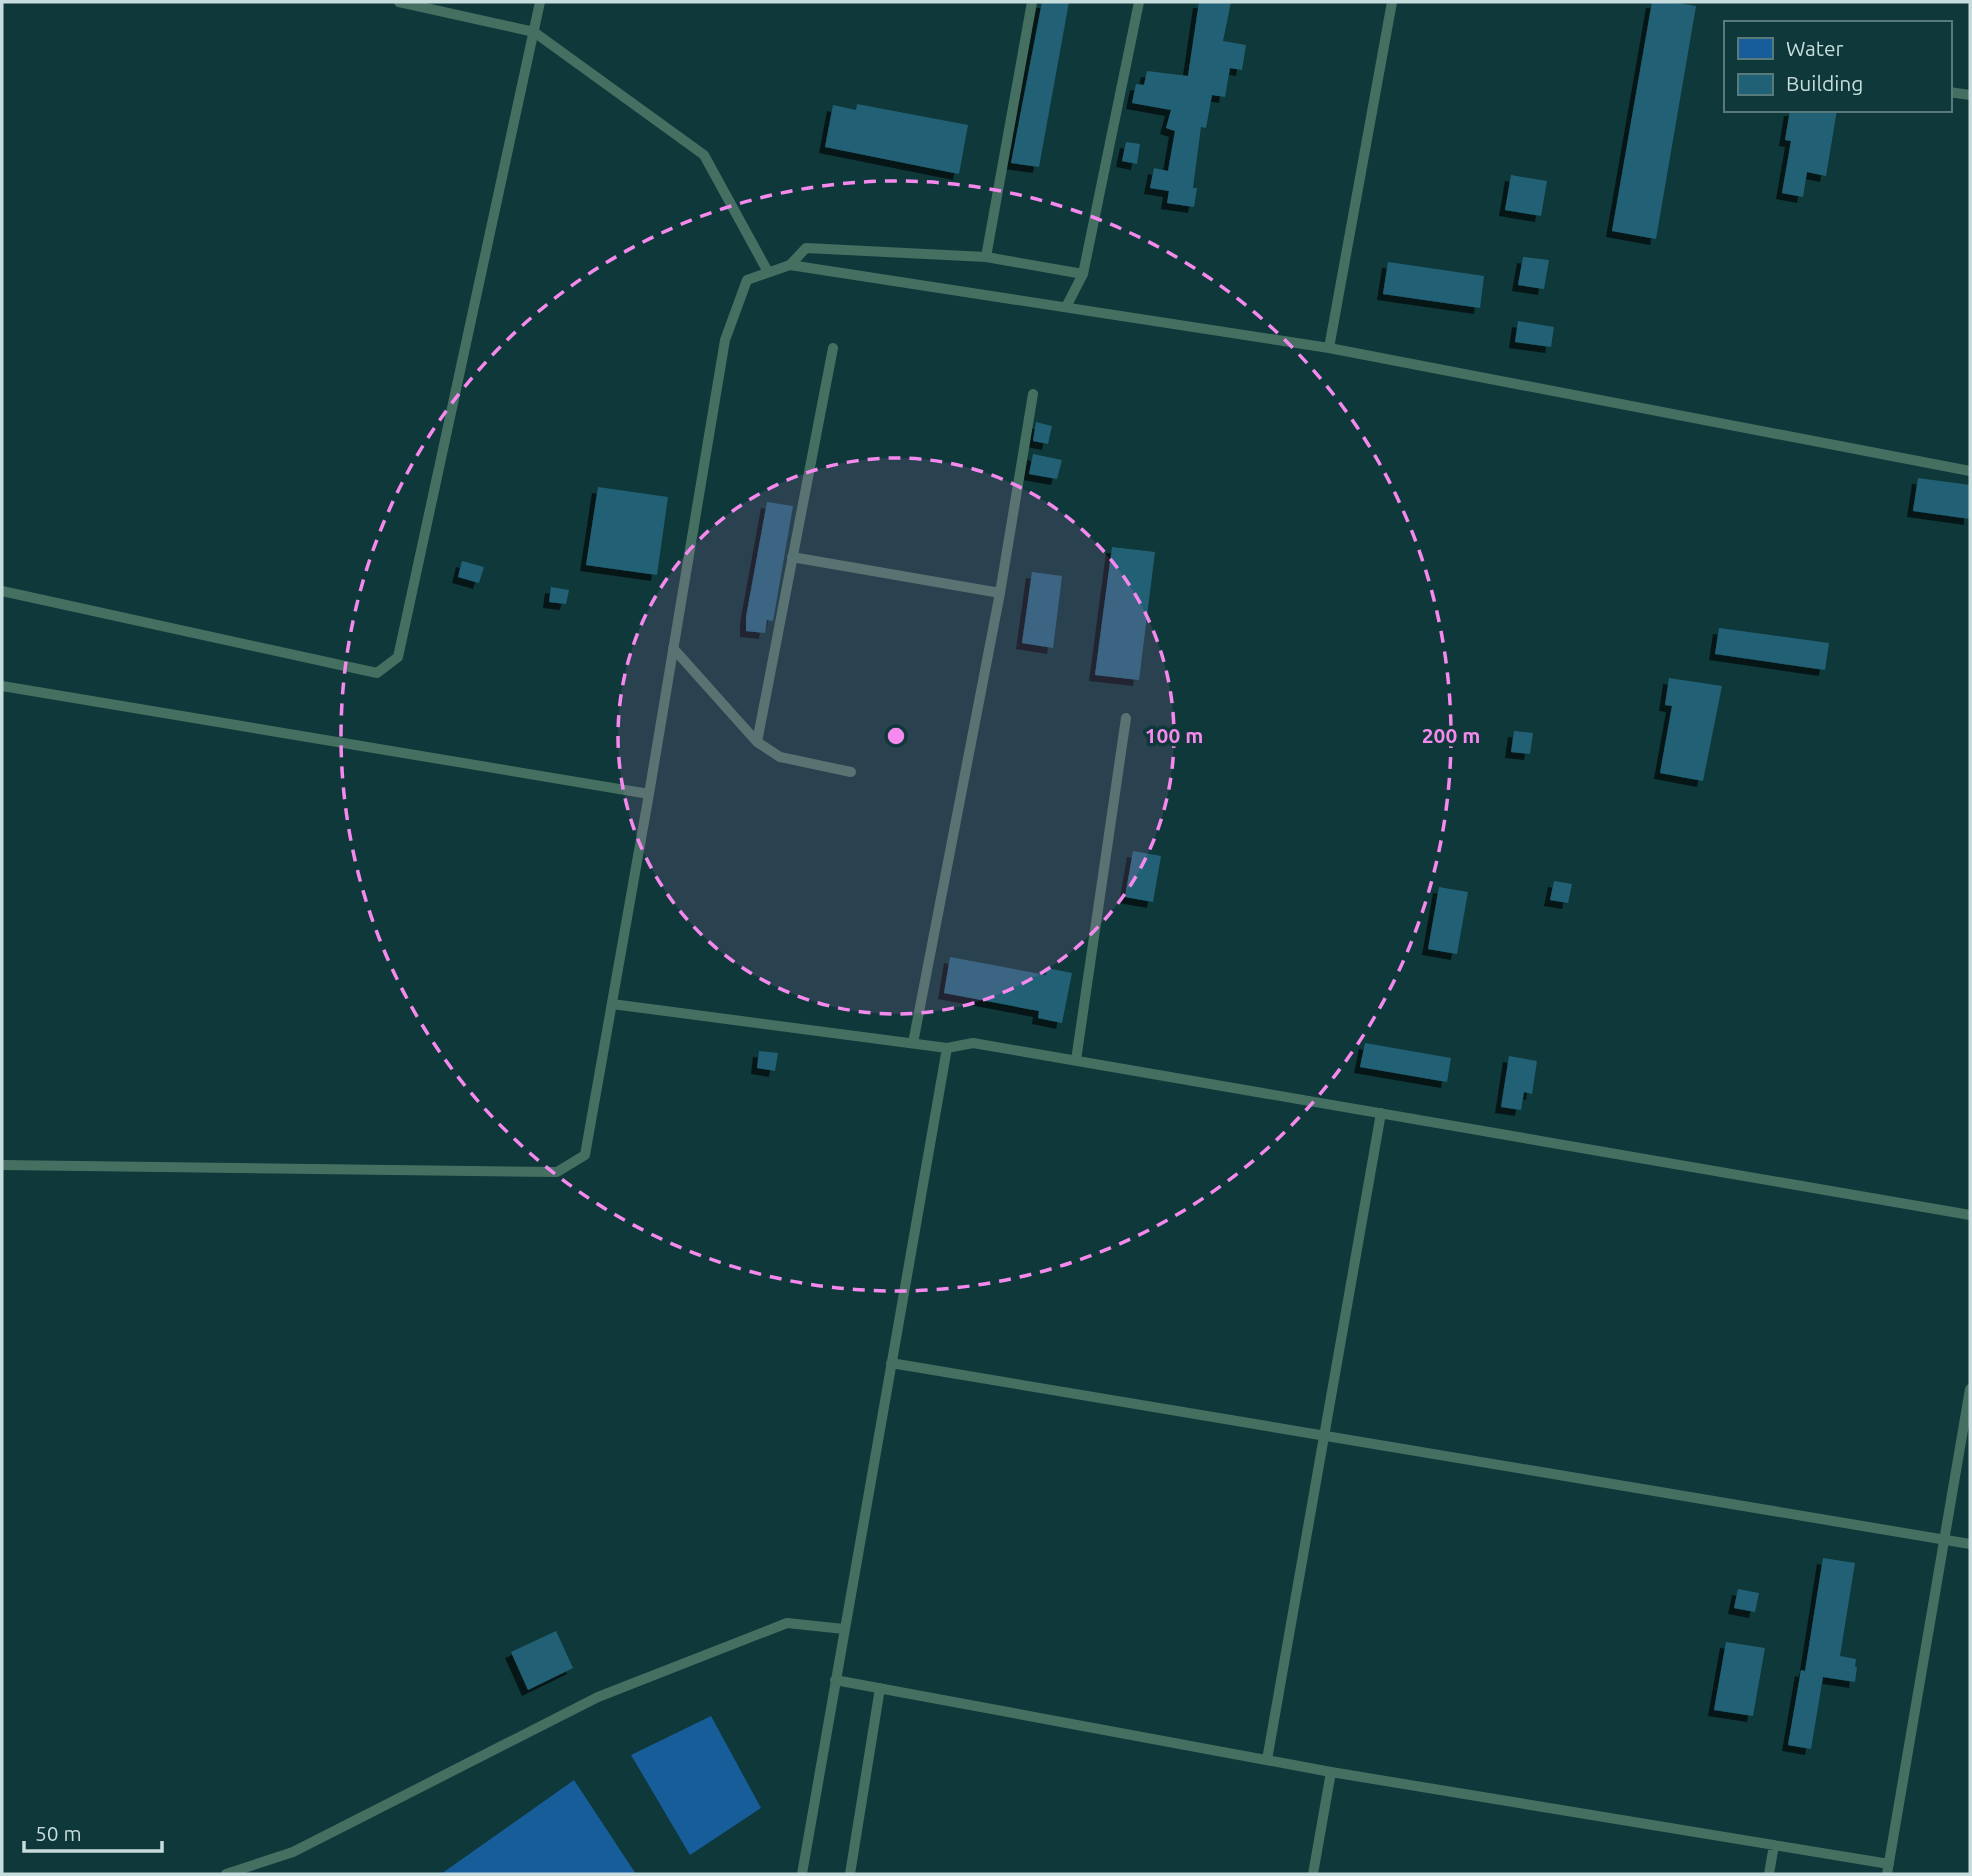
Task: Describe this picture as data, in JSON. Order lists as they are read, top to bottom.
{
  "legend": ["Water", "Building"],
  "scale_bar": "50 m",
  "rings": ["100 m", "200 m"]
}
